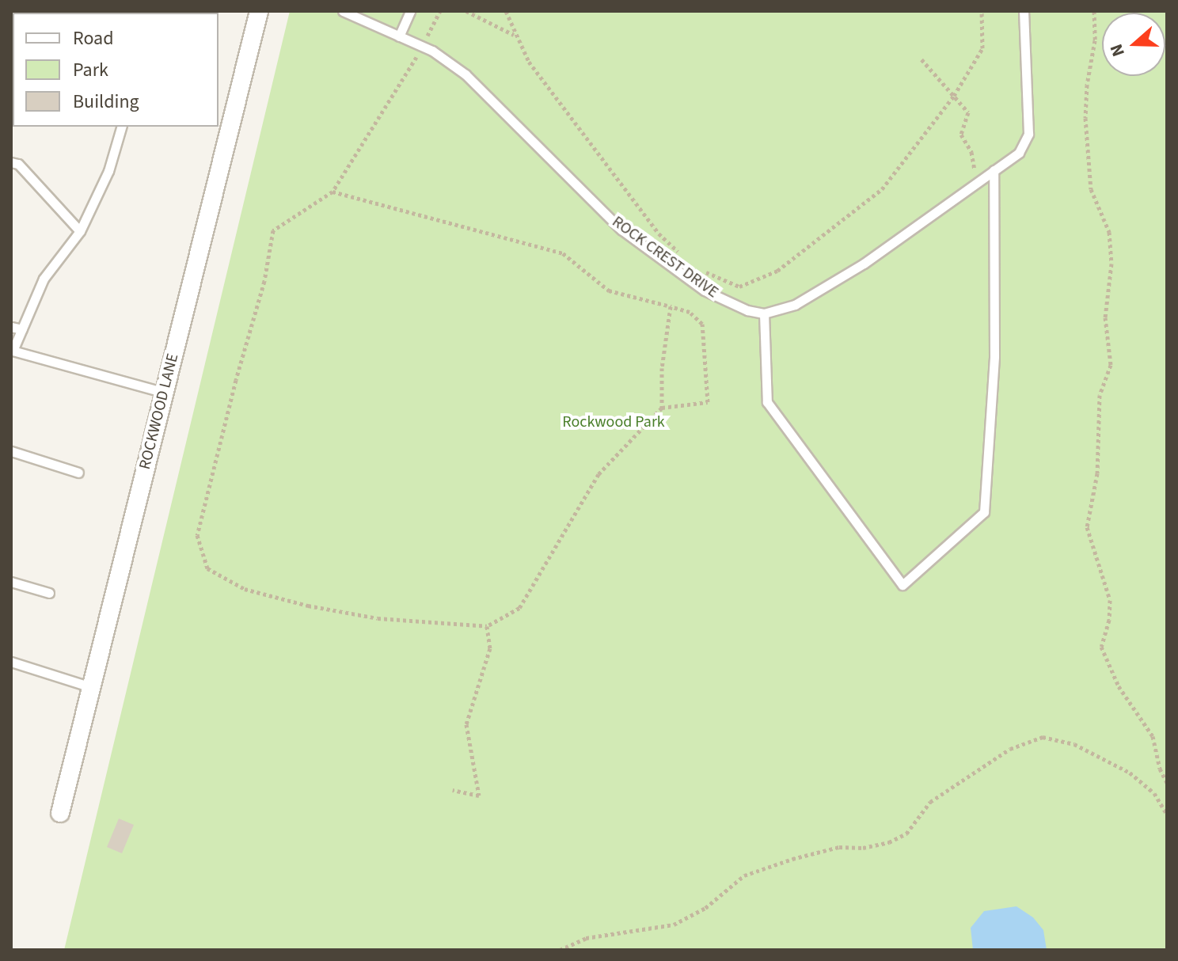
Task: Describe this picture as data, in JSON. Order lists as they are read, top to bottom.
{
  "streets": {
    "street": ["ROCKWOOD LANE"],
    "lane": ["ROCK CREST DRIVE"]
  },
  "parks": ["Rockwood Park"],
  "legend": ["Road", "Park", "Building"],
  "north": "left"
}
